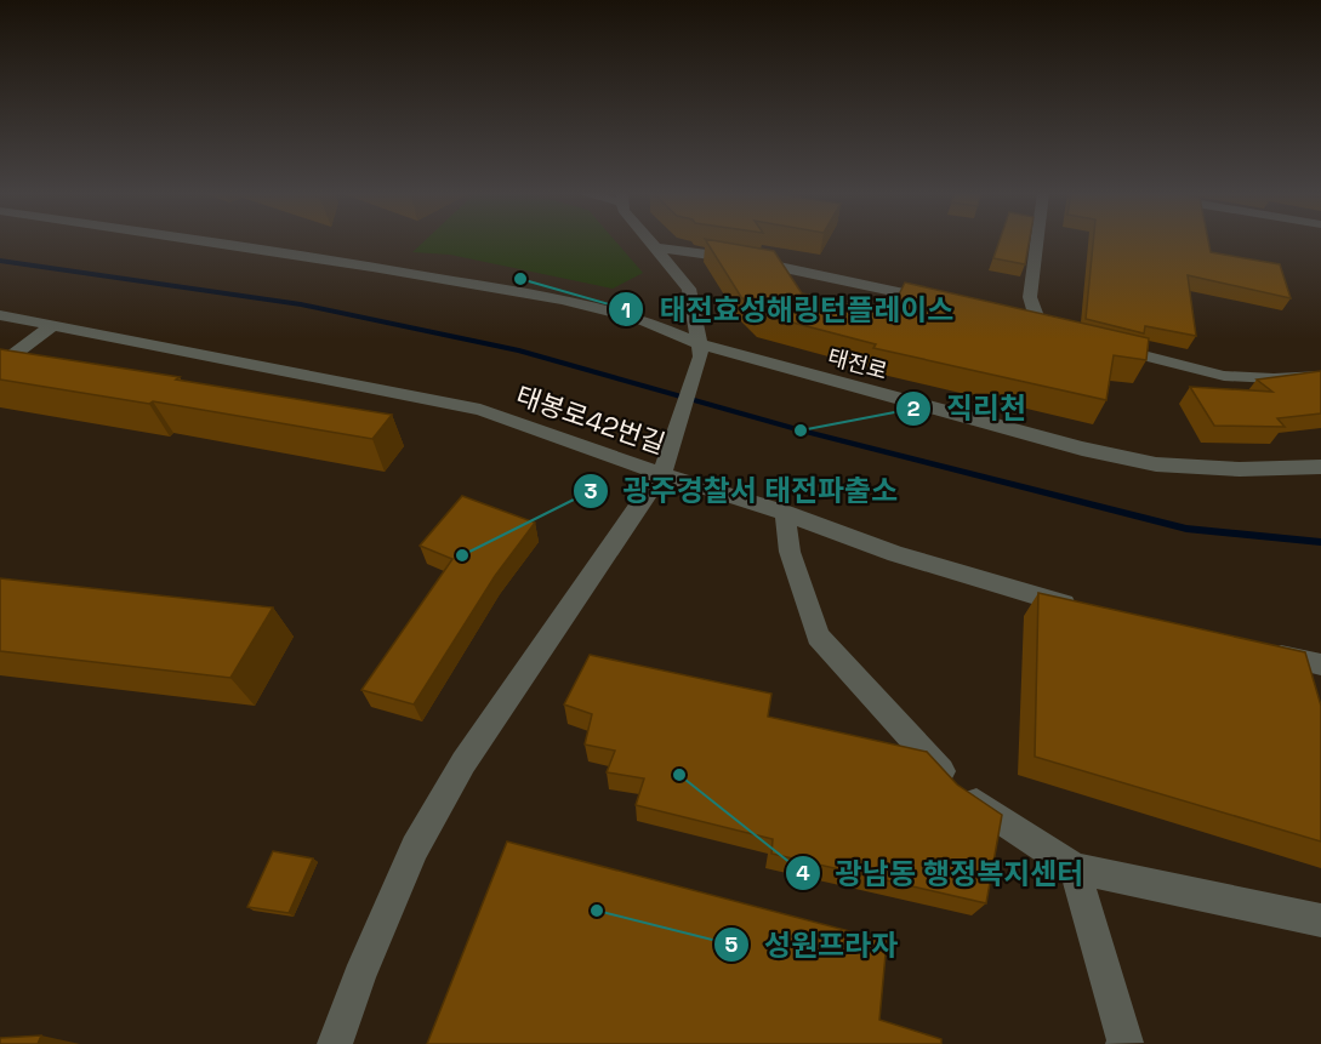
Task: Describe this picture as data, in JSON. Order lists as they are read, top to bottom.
{
  "streets": {
    "street": ["태전로", "태봉로42번길"]
  },
  "places": [
    "태전효성해링턴플레이스",
    "직리천",
    "광주경찰서 태전파출소",
    "광남동 행정복지센터",
    "성원프라자"
  ]
}
